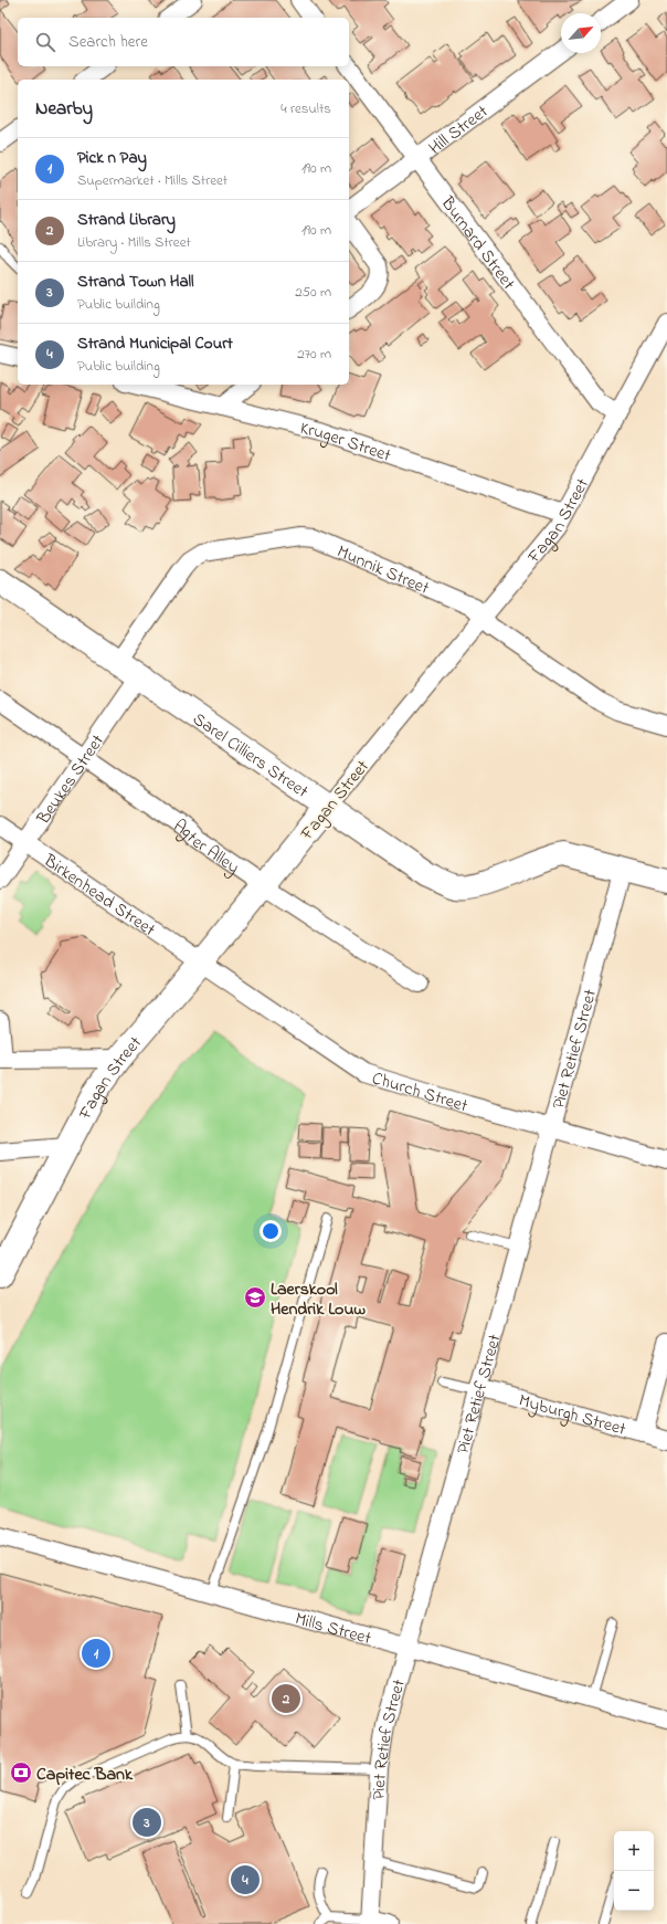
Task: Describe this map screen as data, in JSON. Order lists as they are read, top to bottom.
{
  "streets": {
    "street": [
      "Hill Street",
      "Burnard Street",
      "Kruger Street",
      "Fagan Street",
      "Munnik Street",
      "Sarel Cilliers Street",
      "Beukes Street",
      "Agter Alley",
      "Birkenhead Street",
      "Piet Retief Street",
      "Church Street",
      "Myburgh Street",
      "Mills Street"
    ]
  },
  "crossings": [
    ["Hill Street", "Burnard Street"],
    ["Burnard Street", "Fagan Street"],
    ["Kruger Street", "Fagan Street"],
    ["Fagan Street", "Munnik Street"],
    ["Fagan Street", "Sarel Cilliers Street"],
    ["Fagan Street", "Agter Alley"],
    ["Fagan Street", "Birkenhead Street"],
    ["Fagan Street", "Church Street"],
    ["Munnik Street", "Sarel Cilliers Street"],
    ["Sarel Cilliers Street", "Beukes Street"],
    ["Sarel Cilliers Street", "Piet Retief Street"],
    ["Beukes Street", "Agter Alley"],
    ["Beukes Street", "Birkenhead Street"],
    ["Birkenhead Street", "Church Street"],
    ["Piet Retief Street", "Church Street"],
    ["Piet Retief Street", "Myburgh Street"],
    ["Piet Retief Street", "Mills Street"]
  ],
  "places": {
    "school or university": ["Laerskool Hendrik Louw"],
    "bank": ["Capitec Bank"]
  },
  "north": "top right",
  "page": {
    "search": "Search here",
    "heading": ["Nearby", "4 results"],
    "list": [
      {
        "mark": "1",
        "name": "Pick n Pay",
        "note": "Supermarket · Mills Street",
        "value": "190 m"
      },
      {
        "mark": "2",
        "name": "Strand Library",
        "note": "Library · Mills Street",
        "value": "190 m"
      },
      {
        "mark": "3",
        "name": "Strand Town Hall",
        "note": "Public building",
        "value": "250 m"
      },
      {
        "mark": "4",
        "name": "Strand Municipal Court",
        "note": "Public building",
        "value": "270 m"
      }
    ],
    "pins": [
      "1",
      "2",
      "3",
      "4"
    ],
    "map_buttons": ["+", "−"]
  }
}
